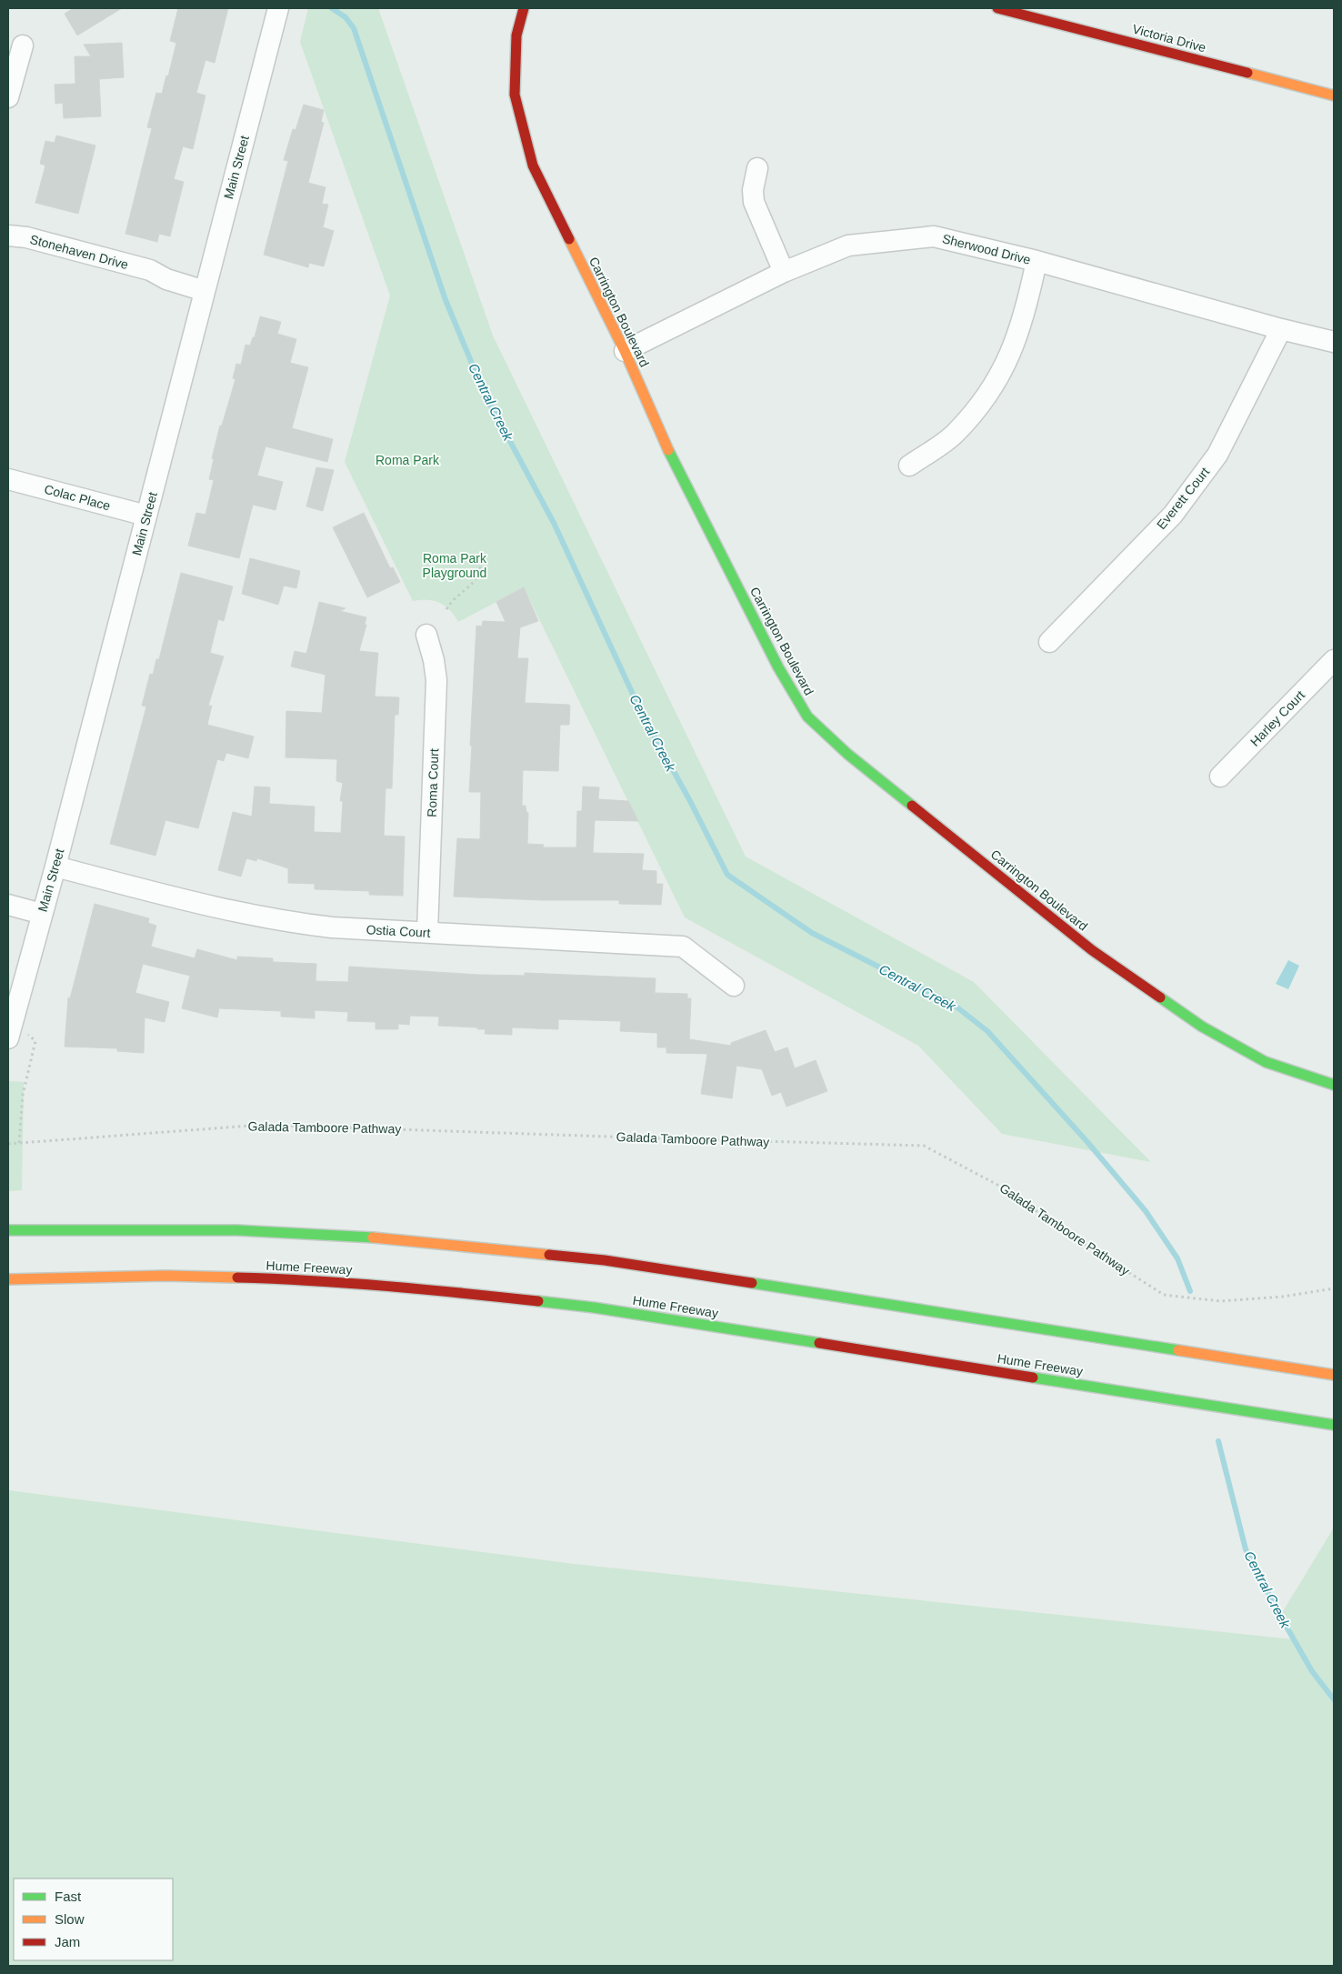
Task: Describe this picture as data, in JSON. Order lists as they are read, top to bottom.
{
  "streets": {
    "main road": ["Victoria Drive", "Carrington Boulevard", "Hume Freeway"],
    "street": [
      "Main Street",
      "Sherwood Drive",
      "Stonehaven Drive",
      "Colac Place",
      "Everett Court",
      "Harley Court",
      "Roma Court",
      "Ostia Court"
    ],
    "path": ["Galada Tamboore Pathway"]
  },
  "crossings": [
    ["Main Street", "Stonehaven Drive"],
    ["Main Street", "Colac Place"],
    ["Main Street", "Ostia Court"],
    ["Sherwood Drive", "Carrington Boulevard"],
    ["Sherwood Drive", "Everett Court"],
    ["Roma Court", "Ostia Court"]
  ],
  "water": ["Central Creek"],
  "parks": ["Roma Park", "Roma Park Playground"],
  "legend": ["Fast", "Slow", "Jam"]
}
